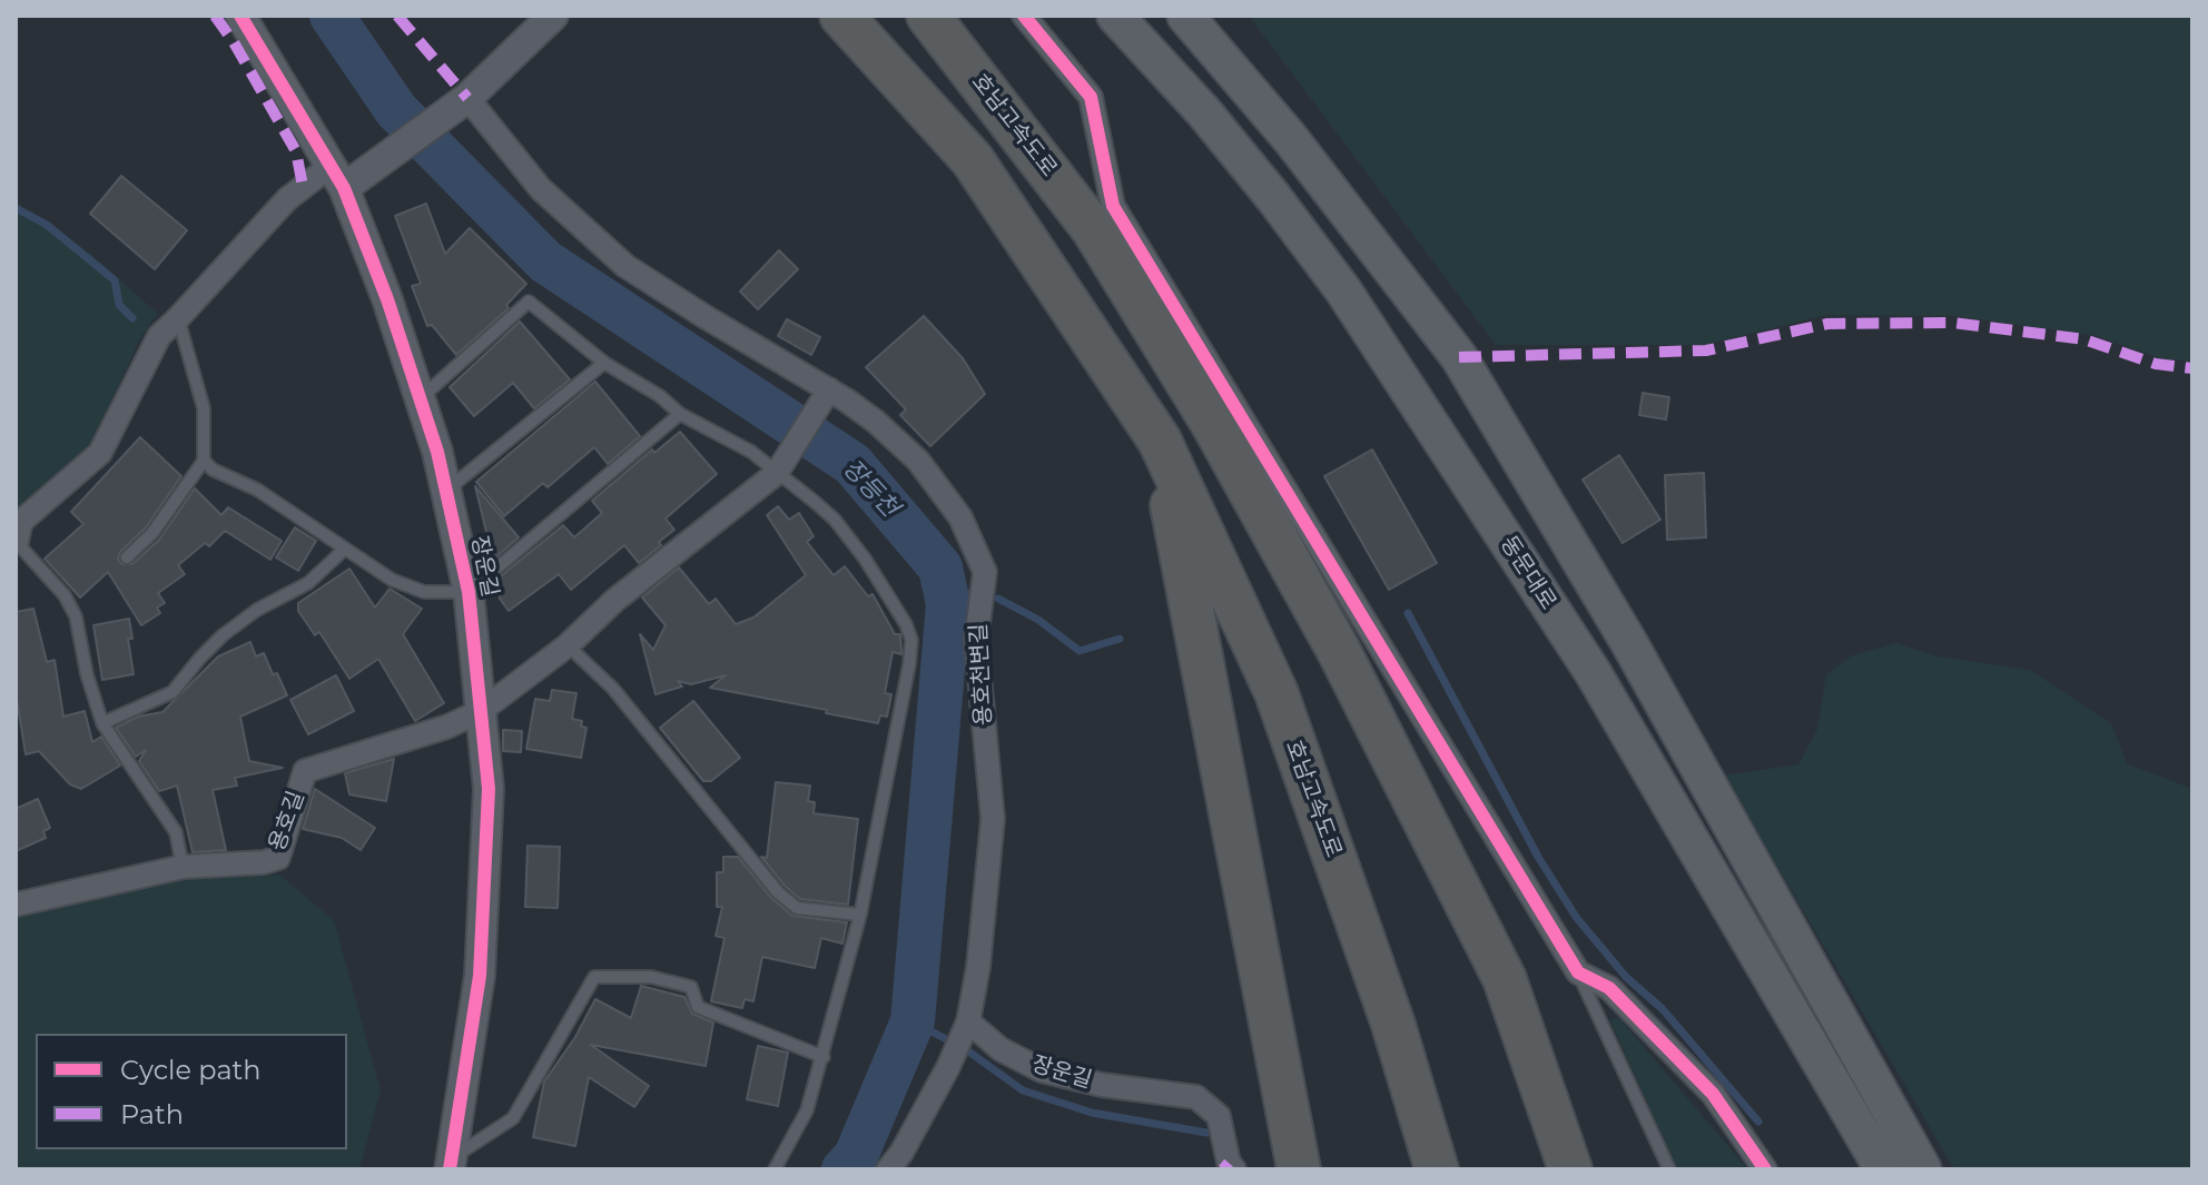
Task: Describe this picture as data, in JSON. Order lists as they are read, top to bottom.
{
  "streets": {
    "highway": ["호남고속도로"],
    "main road": ["동문대로"],
    "street": ["장운길", "용호천변길", "용호길"]
  },
  "crossings": [
    ["장운길", "용호천변길"],
    ["장운길", "용호길"]
  ],
  "water": ["장등천"],
  "legend": ["Cycle path", "Path"]
}
